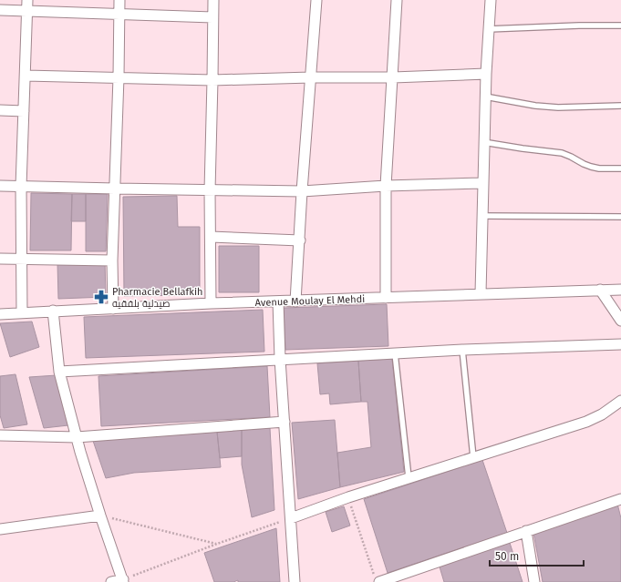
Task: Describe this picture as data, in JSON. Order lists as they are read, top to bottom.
{
  "streets": {
    "street": ["Avenue Moulay El Mehdi"]
  },
  "places": {
    "pharmacy": ["Pharmacie Bellafkih صيدلية بلفقيه"]
  },
  "scale_bar": "50 m"
}
